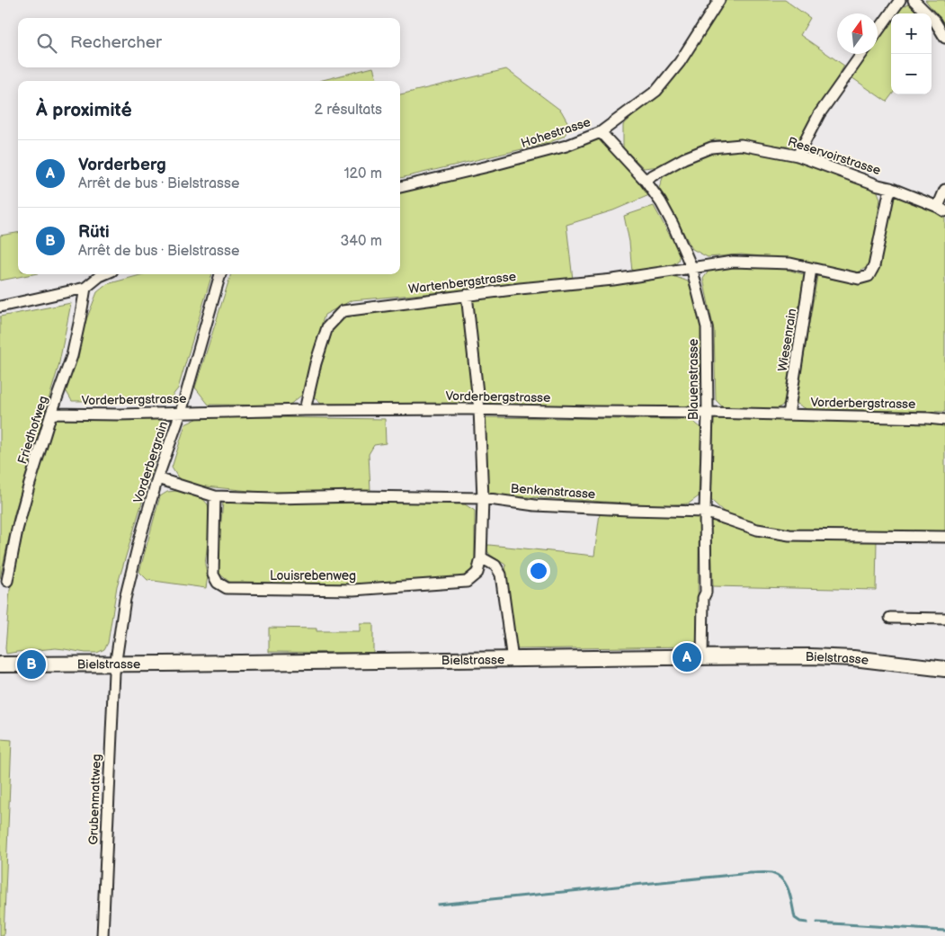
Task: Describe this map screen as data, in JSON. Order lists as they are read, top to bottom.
{
  "streets": {
    "main road": ["Bielstrasse"],
    "street": [
      "Hohestrasse",
      "Reservoirstrasse",
      "Wartenbergstrasse",
      "Wiesenrain",
      "Blauenstrasse",
      "Vorderbergstrasse",
      "Friedhofweg",
      "Vorderbergrain",
      "Benkenstrasse",
      "Louisrebenweg",
      "Grubenmattweg"
    ]
  },
  "crossings": [
    ["Hohestrasse", "Blauenstrasse"],
    ["Reservoirstrasse", "Wartenbergstrasse"],
    ["Reservoirstrasse", "Blauenstrasse"],
    ["Wartenbergstrasse", "Wiesenrain"],
    ["Wartenbergstrasse", "Blauenstrasse"],
    ["Wartenbergstrasse", "Vorderbergstrasse"],
    ["Wartenbergstrasse", "Louisrebenweg"],
    ["Wiesenrain", "Vorderbergstrasse"],
    ["Blauenstrasse", "Vorderbergstrasse"],
    ["Blauenstrasse", "Benkenstrasse"],
    ["Blauenstrasse", "Bielstrasse"],
    ["Vorderbergstrasse", "Friedhofweg"],
    ["Vorderbergstrasse", "Vorderbergrain"],
    ["Vorderbergstrasse", "Louisrebenweg"],
    ["Vorderbergrain", "Benkenstrasse"],
    ["Vorderbergrain", "Bielstrasse"],
    ["Vorderbergrain", "Grubenmattweg"],
    ["Benkenstrasse", "Louisrebenweg"],
    ["Bielstrasse", "Grubenmattweg"]
  ],
  "north": "top",
  "page": {
    "map_buttons": ["+", "−"],
    "search": "Rechercher",
    "heading": ["À proximité", "2 résultats"],
    "list": [
      {
        "mark": "A",
        "name": "Vorderberg",
        "note": "Arrêt de bus · Bielstrasse",
        "value": "120 m"
      },
      {
        "mark": "B",
        "name": "Rüti",
        "note": "Arrêt de bus · Bielstrasse",
        "value": "340 m"
      }
    ],
    "pins": ["A", "B"]
  }
}
